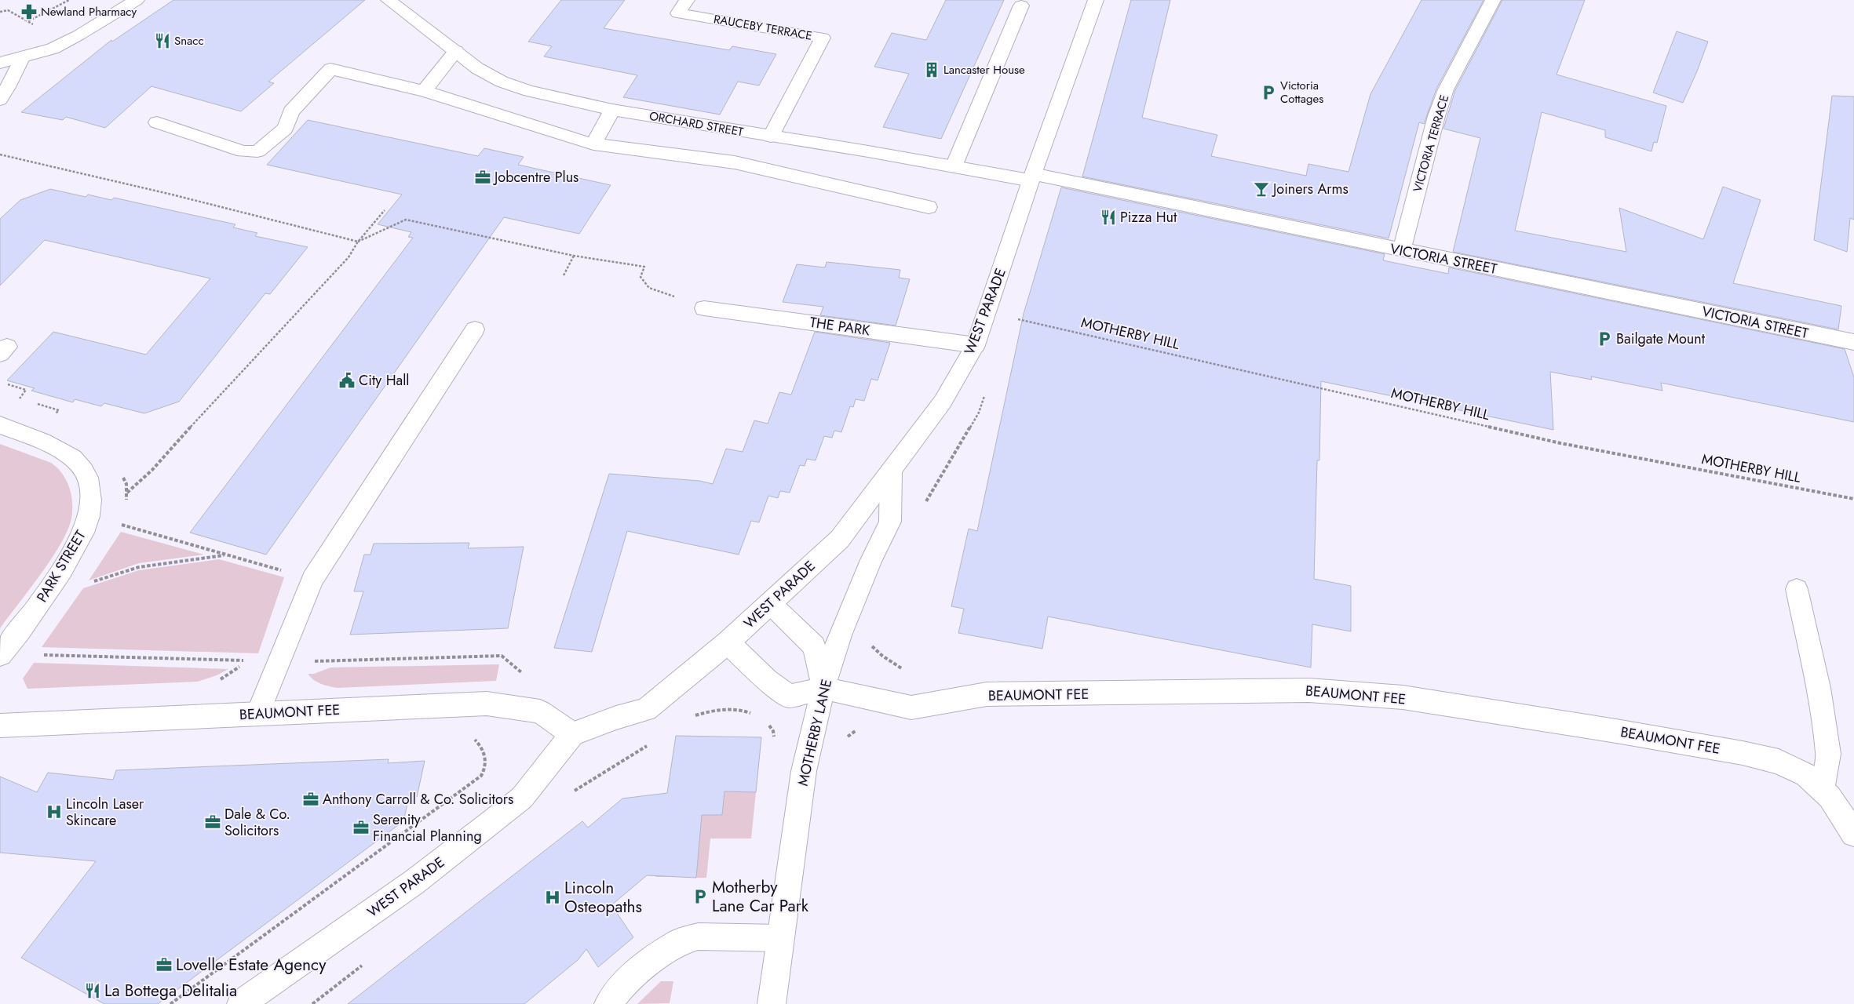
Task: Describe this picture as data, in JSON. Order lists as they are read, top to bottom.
{
  "streets": {
    "street": [
      "RAUCEBY TERRACE",
      "ORCHARD STREET",
      "VICTORIA TERRACE",
      "VICTORIA STREET",
      "WEST PARADE",
      "THE PARK",
      "PARK STREET",
      "BEAUMONT FEE",
      "MOTHERBY LANE"
    ],
    "path": ["MOTHERBY HILL"]
  },
  "crossings": [
    ["RAUCEBY TERRACE", "ORCHARD STREET"],
    ["ORCHARD STREET", "VICTORIA STREET"],
    ["ORCHARD STREET", "WEST PARADE"],
    ["VICTORIA TERRACE", "VICTORIA STREET"],
    ["VICTORIA STREET", "WEST PARADE"],
    ["WEST PARADE", "THE PARK"],
    ["WEST PARADE", "BEAUMONT FEE"],
    ["WEST PARADE", "MOTHERBY LANE"],
    ["BEAUMONT FEE", "MOTHERBY LANE"]
  ],
  "places": {
    "pharmacy": ["Newland Pharmacy"],
    "restaurant": ["Snacc", "Pizza Hut", "La Bottega Delitalia"],
    "building": ["Lancaster House"],
    "parking": ["Victoria Cottages", "Bailgate Mount", "Motherby Lane Car Park"],
    "office": [
      "Jobcentre Plus",
      "Anthony Carroll & Co. Solicitors",
      "Dale & Co. Solicitors",
      "Serenity Financial Planning",
      "Lovelle Estate Agency"
    ],
    "bar": ["Joiners Arms"],
    "public building": ["City Hall"],
    "hospital": ["Lincoln Laser Skincare", "Lincoln Osteopaths"]
  }
}
